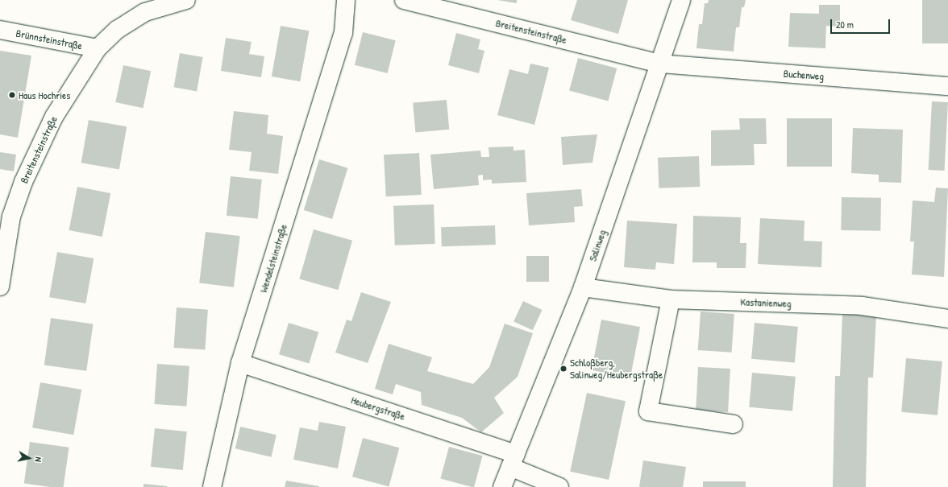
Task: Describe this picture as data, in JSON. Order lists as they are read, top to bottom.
{
  "streets": {
    "street": [
      "Breitensteinstraße",
      "Brünnsteinstraße",
      "Buchenweg",
      "Salinweg",
      "Wendelsteinstraße",
      "Kastanienweg",
      "Heubergstraße"
    ]
  },
  "crossings": [
    ["Breitensteinstraße", "Brünnsteinstraße"],
    ["Breitensteinstraße", "Buchenweg"],
    ["Breitensteinstraße", "Salinweg"],
    ["Buchenweg", "Salinweg"],
    ["Salinweg", "Kastanienweg"],
    ["Salinweg", "Heubergstraße"],
    ["Wendelsteinstraße", "Heubergstraße"]
  ],
  "places": ["Haus Hochries", "Schloßberg, Salinweg/Heubergstraße"],
  "scale_bar": "20 m",
  "north": "right"
}
